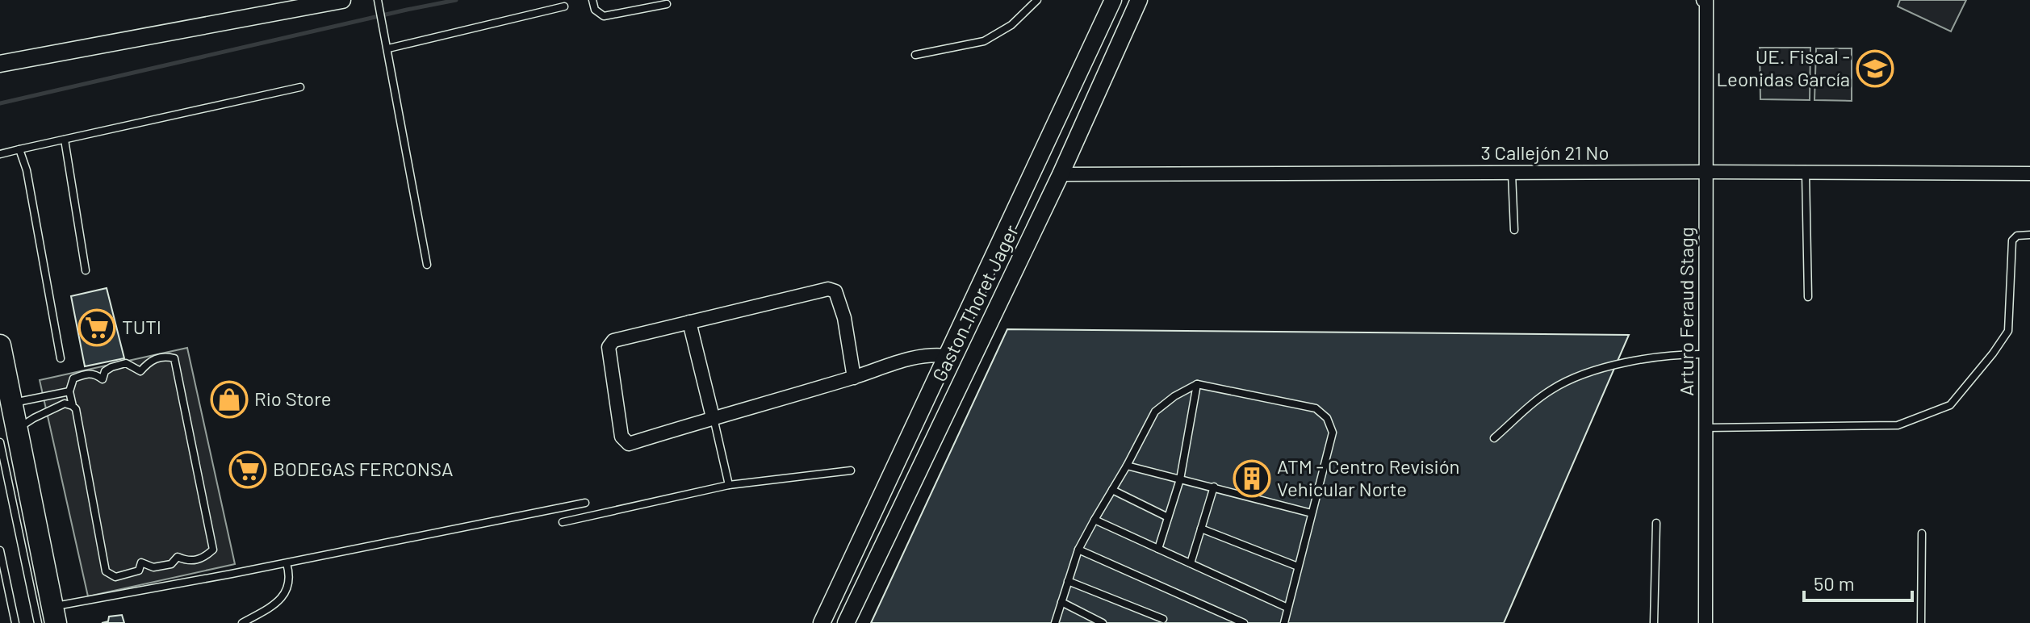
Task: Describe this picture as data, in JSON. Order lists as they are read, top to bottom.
{
  "streets": {
    "street": ["3 Callejón 21 No", "Gaston Thoret Jager", "Arturo Feraud Stagg"]
  },
  "crossings": [
    ["3 Callejón 21 No", "Gaston Thoret Jager"],
    ["3 Callejón 21 No", "Arturo Feraud Stagg"]
  ],
  "places": {
    "school or university": ["UE. Fiscal - Leonidas García"],
    "supermarket": ["TUTI", "BODEGAS FERCONSA"],
    "shop": ["Rio Store"],
    "building": ["ATM - Centro Revisión Vehicular Norte"]
  },
  "scale_bar": "50 m"
}
